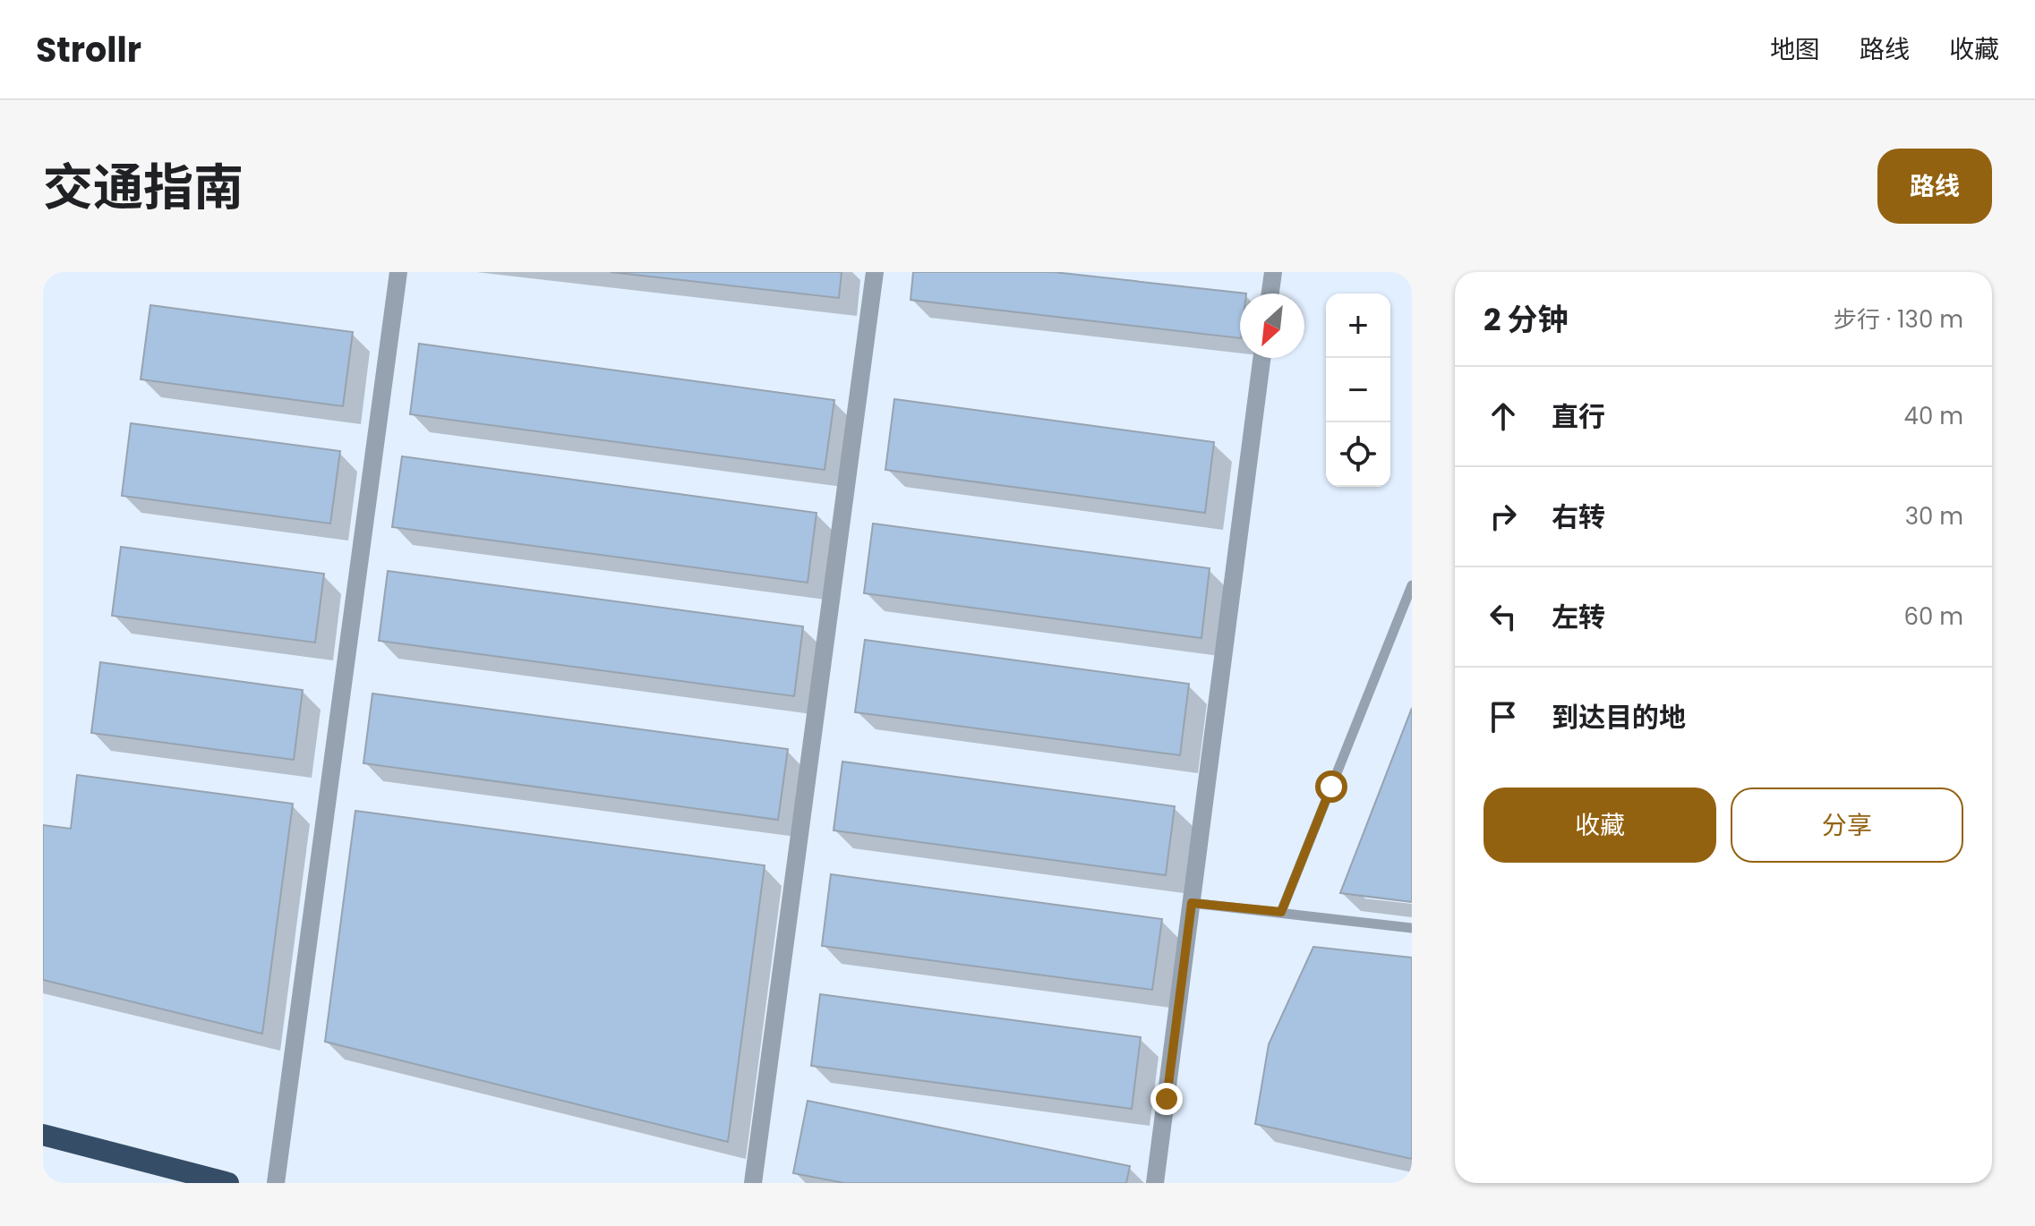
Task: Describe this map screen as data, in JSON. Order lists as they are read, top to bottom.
{
  "north": "bottom left",
  "page": {
    "header": "Strollr",
    "nav": ["地图", "路线", "收藏"],
    "title": "交通指南",
    "buttons": [
      "路线",
      ["收藏", "分享"]
    ],
    "heading": ["2 分钟", "步行 · 130 m"],
    "map_buttons": ["+", "−"],
    "list": [
      ["直行", "40 m"],
      ["右转", "30 m"],
      ["左转", "60 m"],
      "到达目的地"
    ]
  }
}
